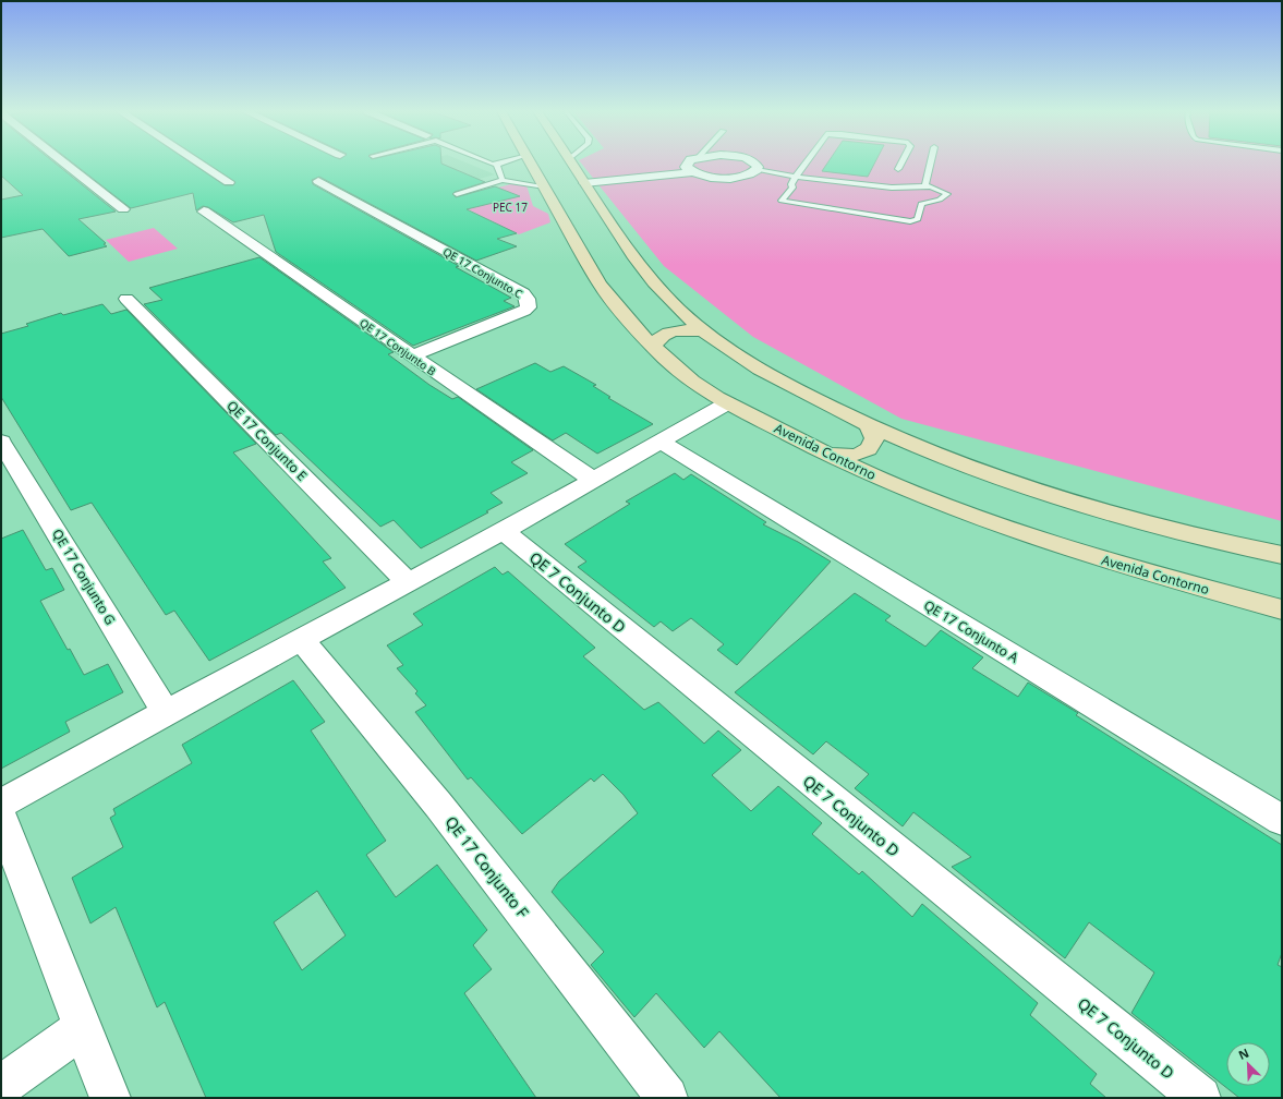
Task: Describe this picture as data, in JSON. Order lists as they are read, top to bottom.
{
  "streets": {
    "main road": ["Avenida Contorno"],
    "street": [
      "QE 17 Conjunto C",
      "QE 17 Conjunto B",
      "QE 17 Conjunto E",
      "QE 17 Conjunto G",
      "QE 7 Conjunto D",
      "QE 17 Conjunto A",
      "QE 17 Conjunto F"
    ]
  },
  "crossings": [
    ["QE 17 Conjunto C", "QE 17 Conjunto B"]
  ],
  "parks": ["PEC 17"],
  "north": "top left"
}
